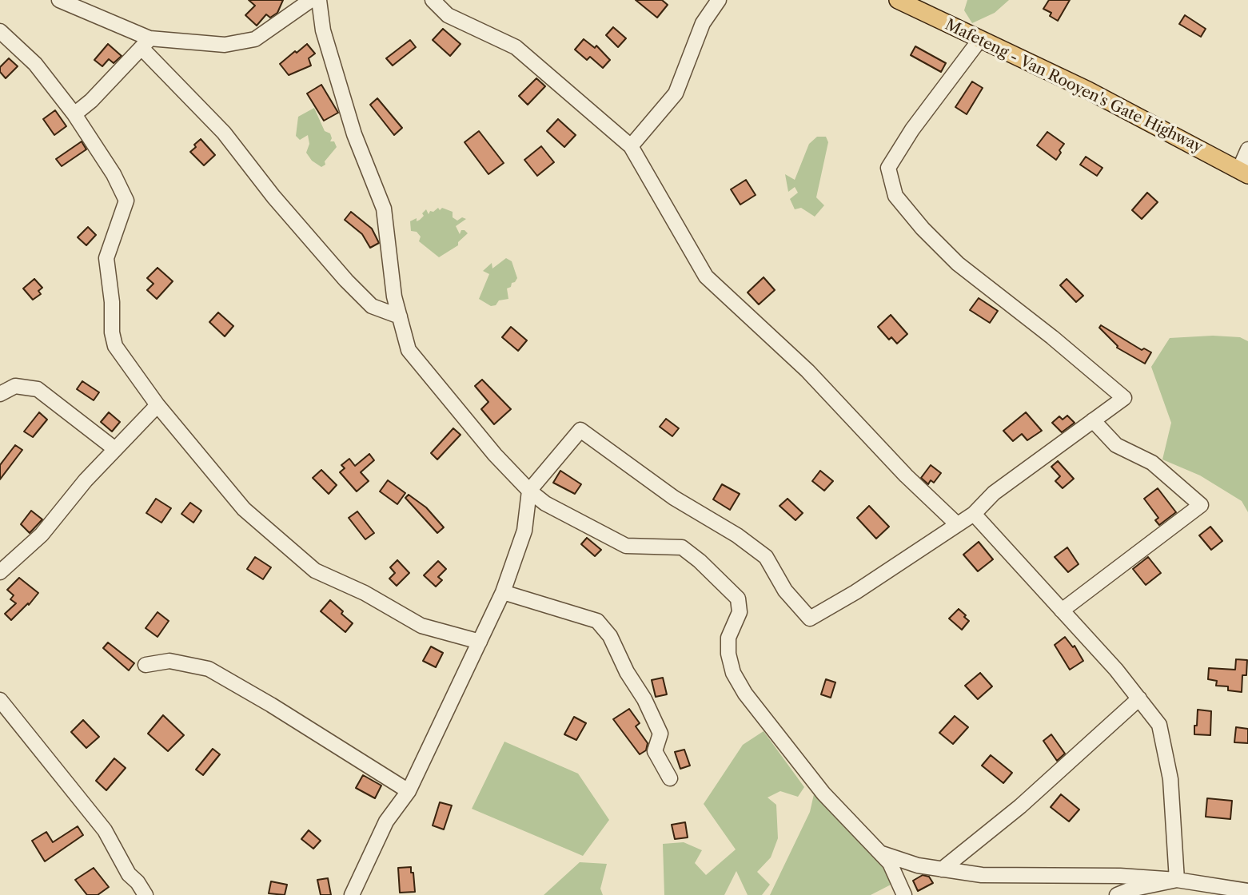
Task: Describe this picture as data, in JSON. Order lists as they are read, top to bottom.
{
  "streets": {
    "main road": ["Mafeteng - Van Rooyen's Gate Highway"]
  }
}
